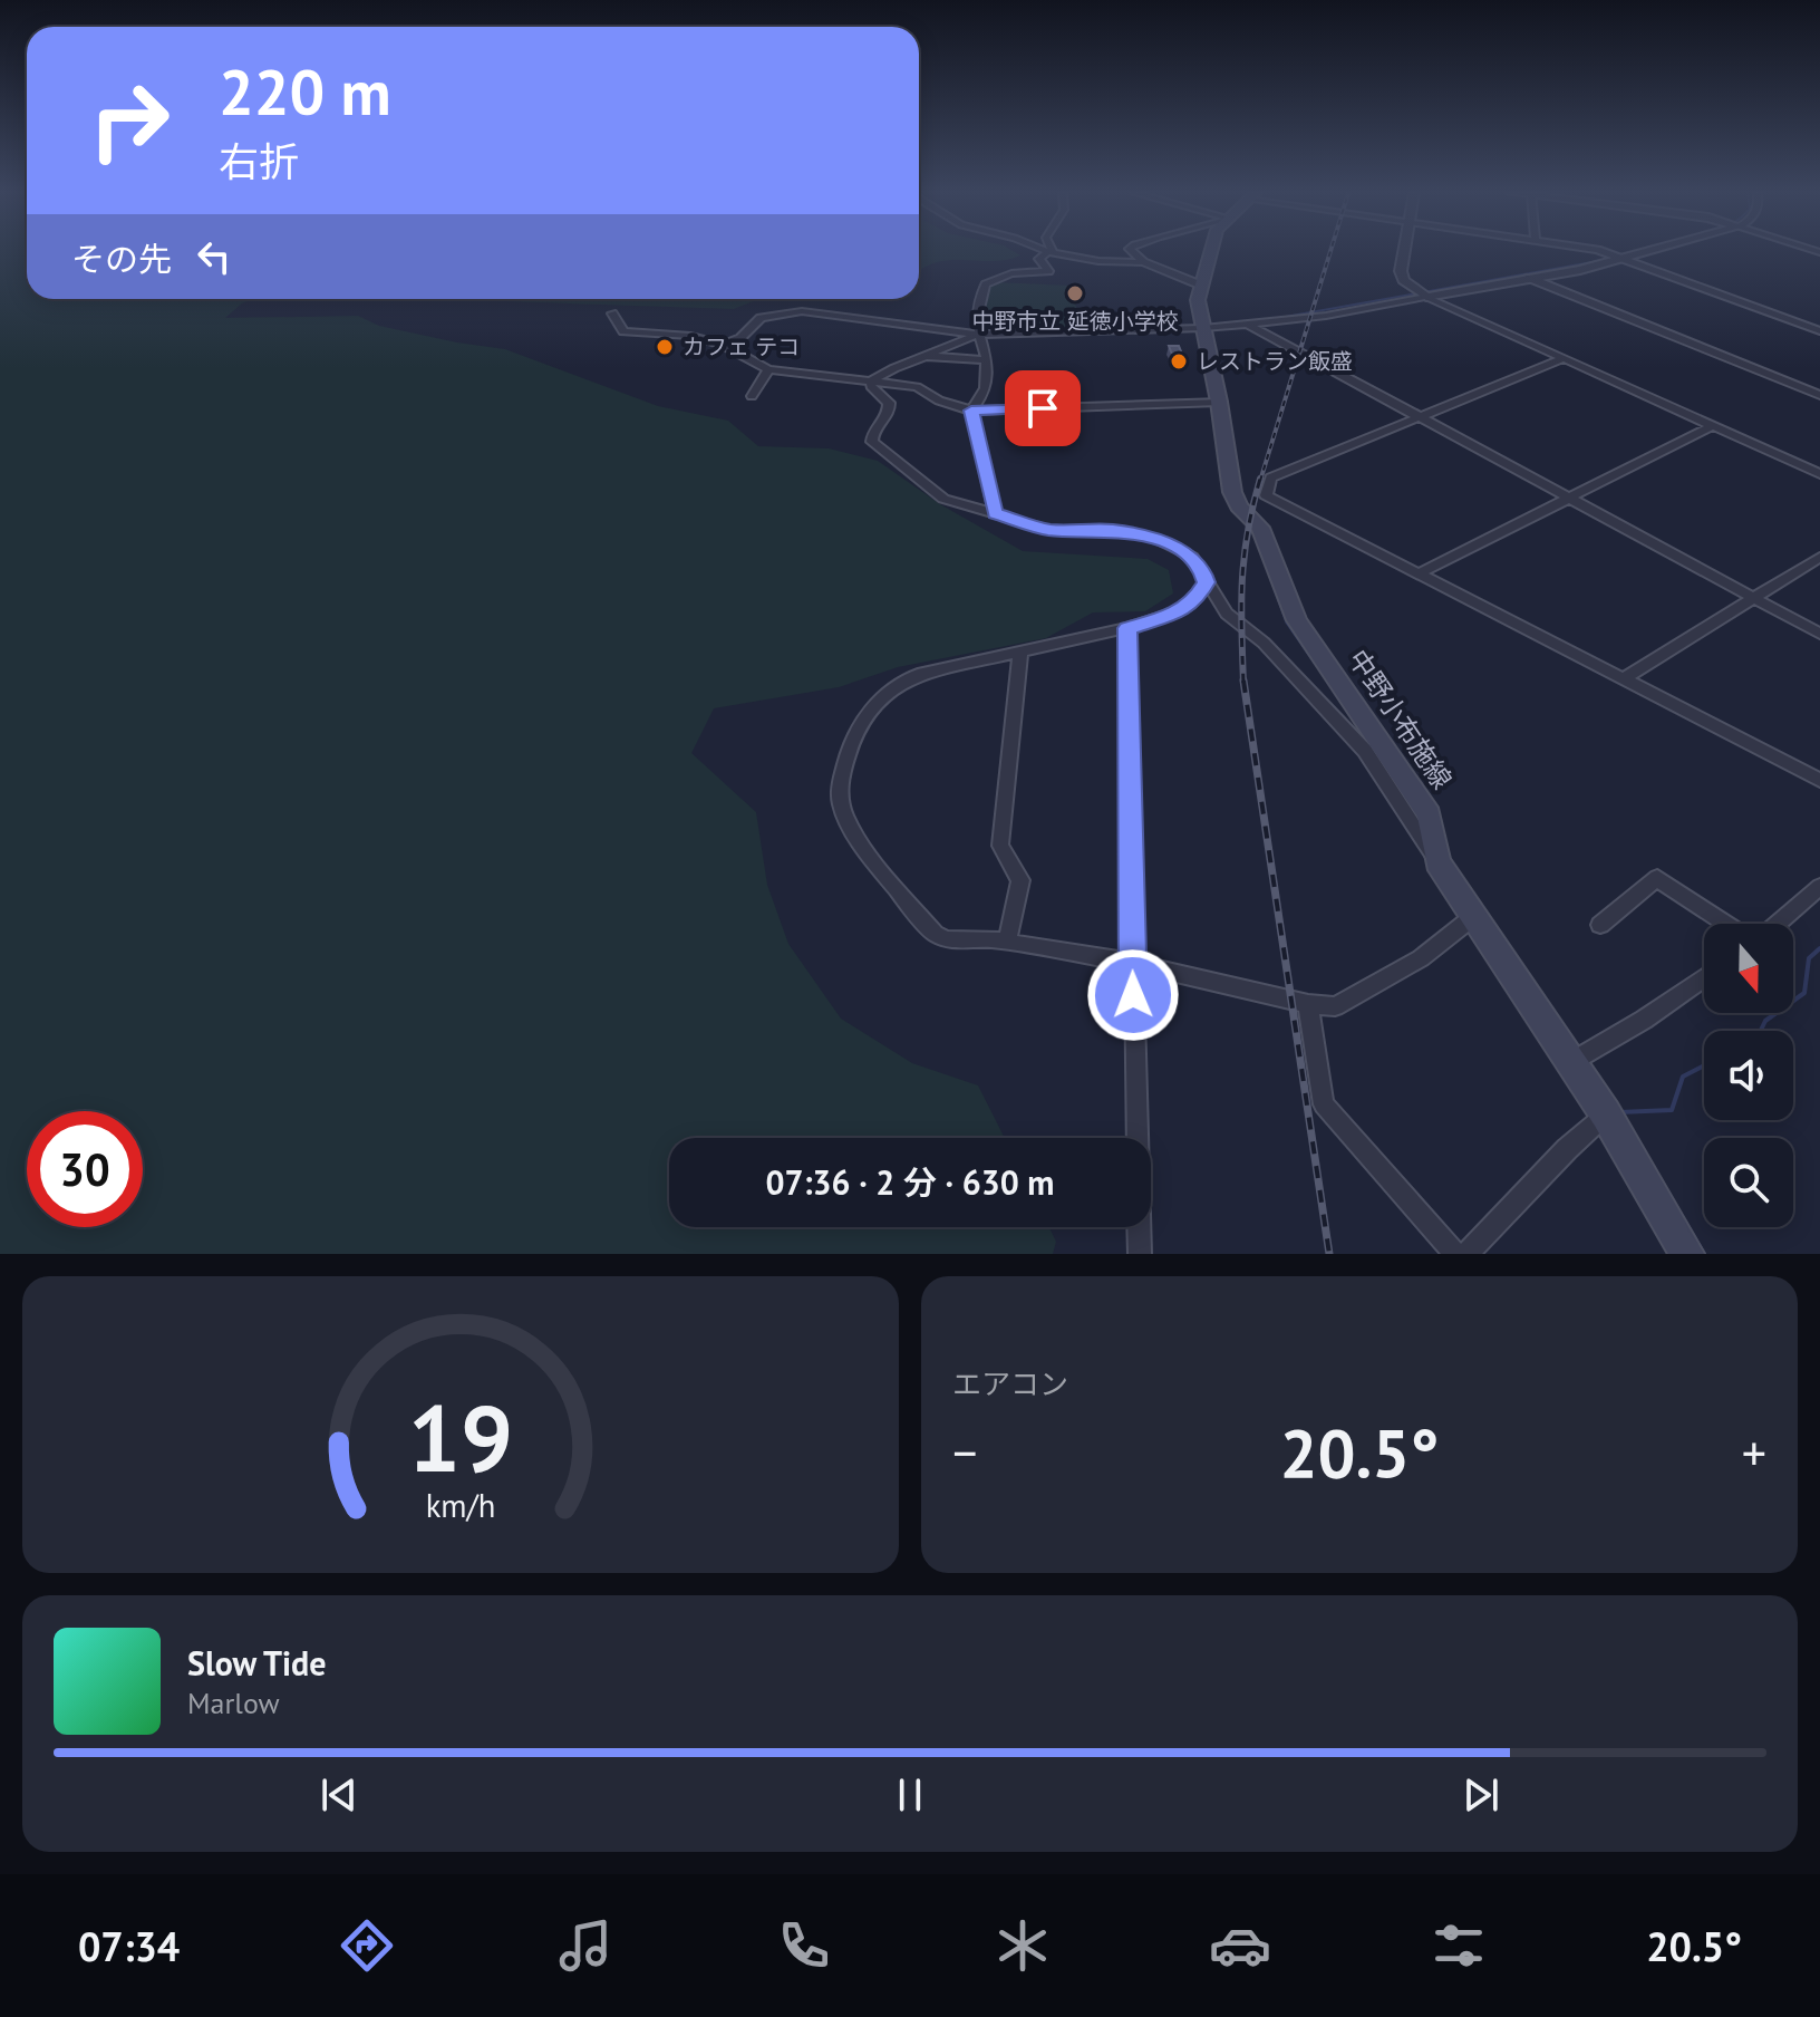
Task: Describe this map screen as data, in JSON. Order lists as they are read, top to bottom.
{
  "streets": {
    "main road": ["中野小布施線"]
  },
  "places": ["中野市立 延徳小学校", "カフェ テコ", "レストラン飯盛"],
  "north": "bottom",
  "page": {
    "turn": ["220 m", "右折"],
    "then": "その先",
    "limit": "30",
    "trip": "07:36 · 2 分 · 630 m",
    "tile": "エアコン",
    "heat": ["−", "20.5°", "+"],
    "song": ["Slow Tide", "Marlow"],
    "tabs": ["07:34", "20.5°"],
    "gauge": ["19", "km/h"]
  }
}
